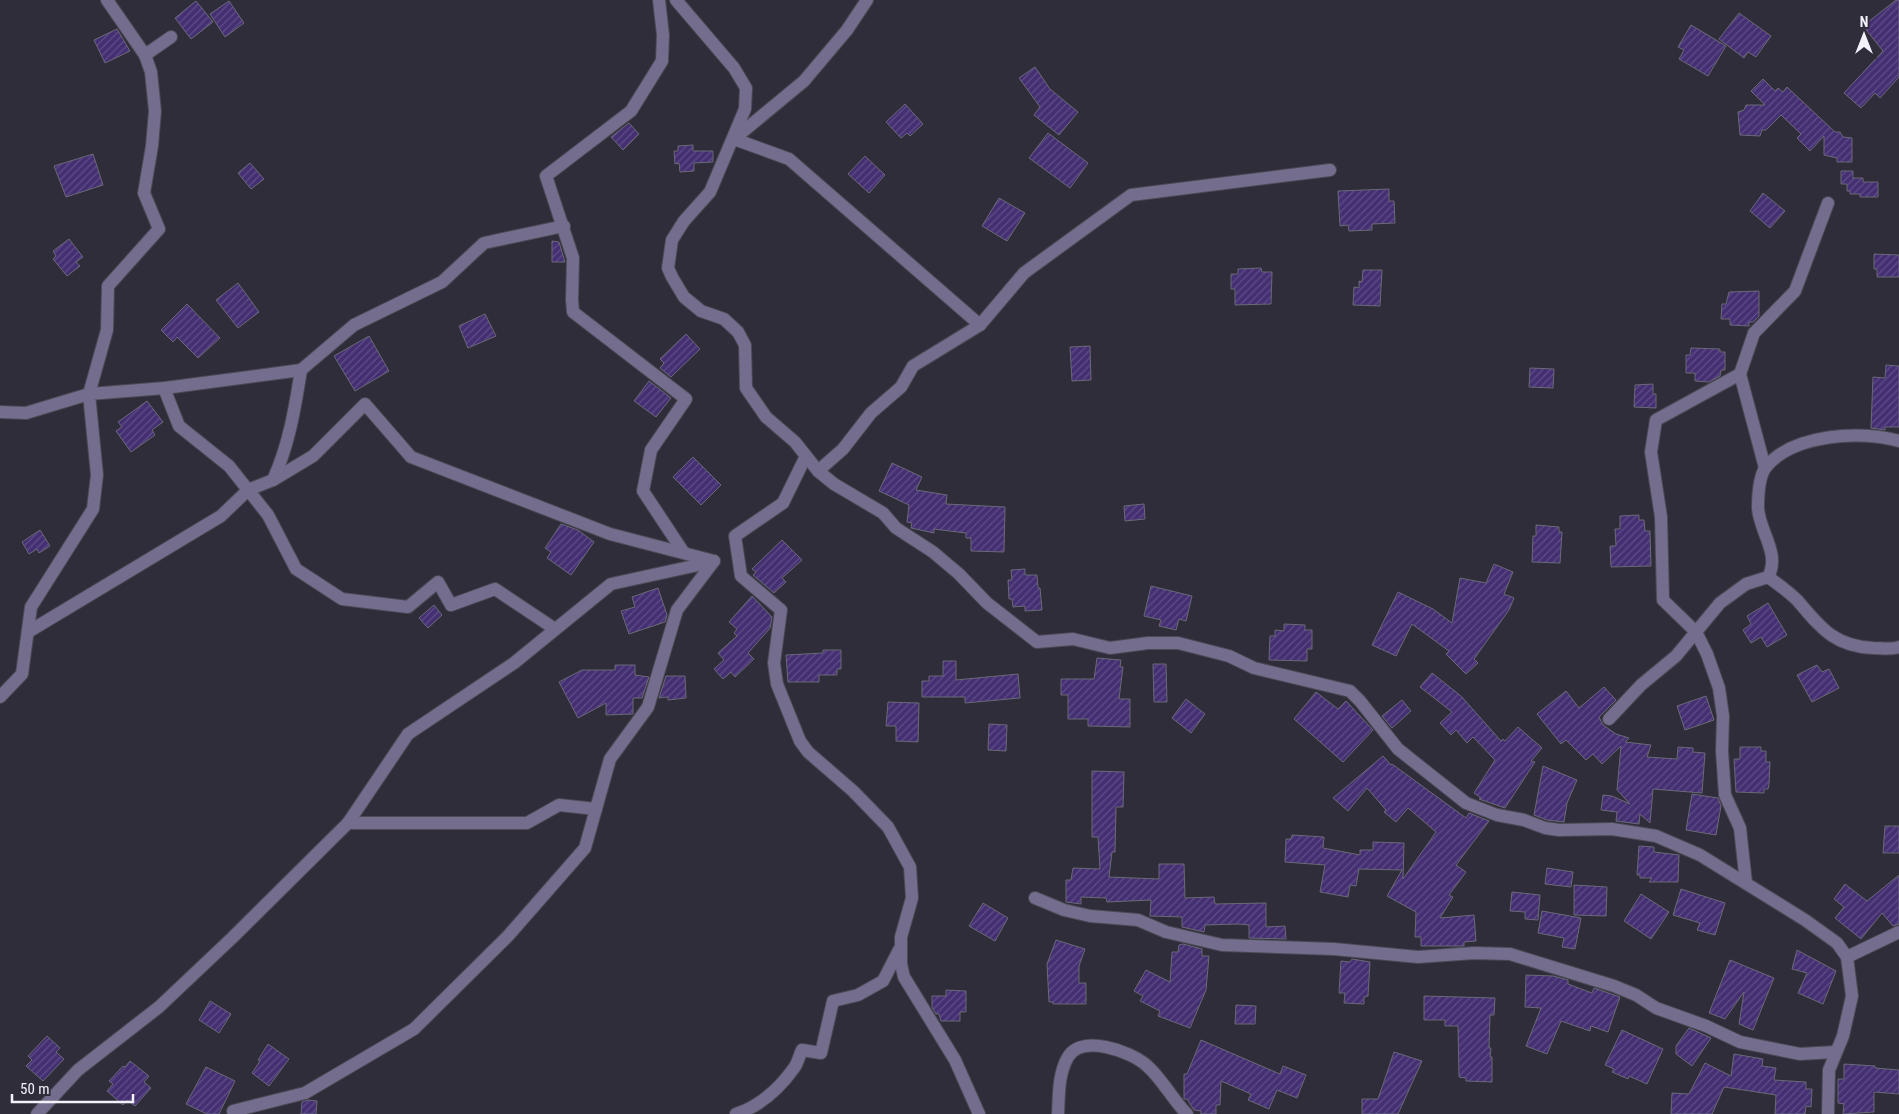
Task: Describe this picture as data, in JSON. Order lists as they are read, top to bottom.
{
  "scale_bar": "50 m",
  "north": "top"
}
